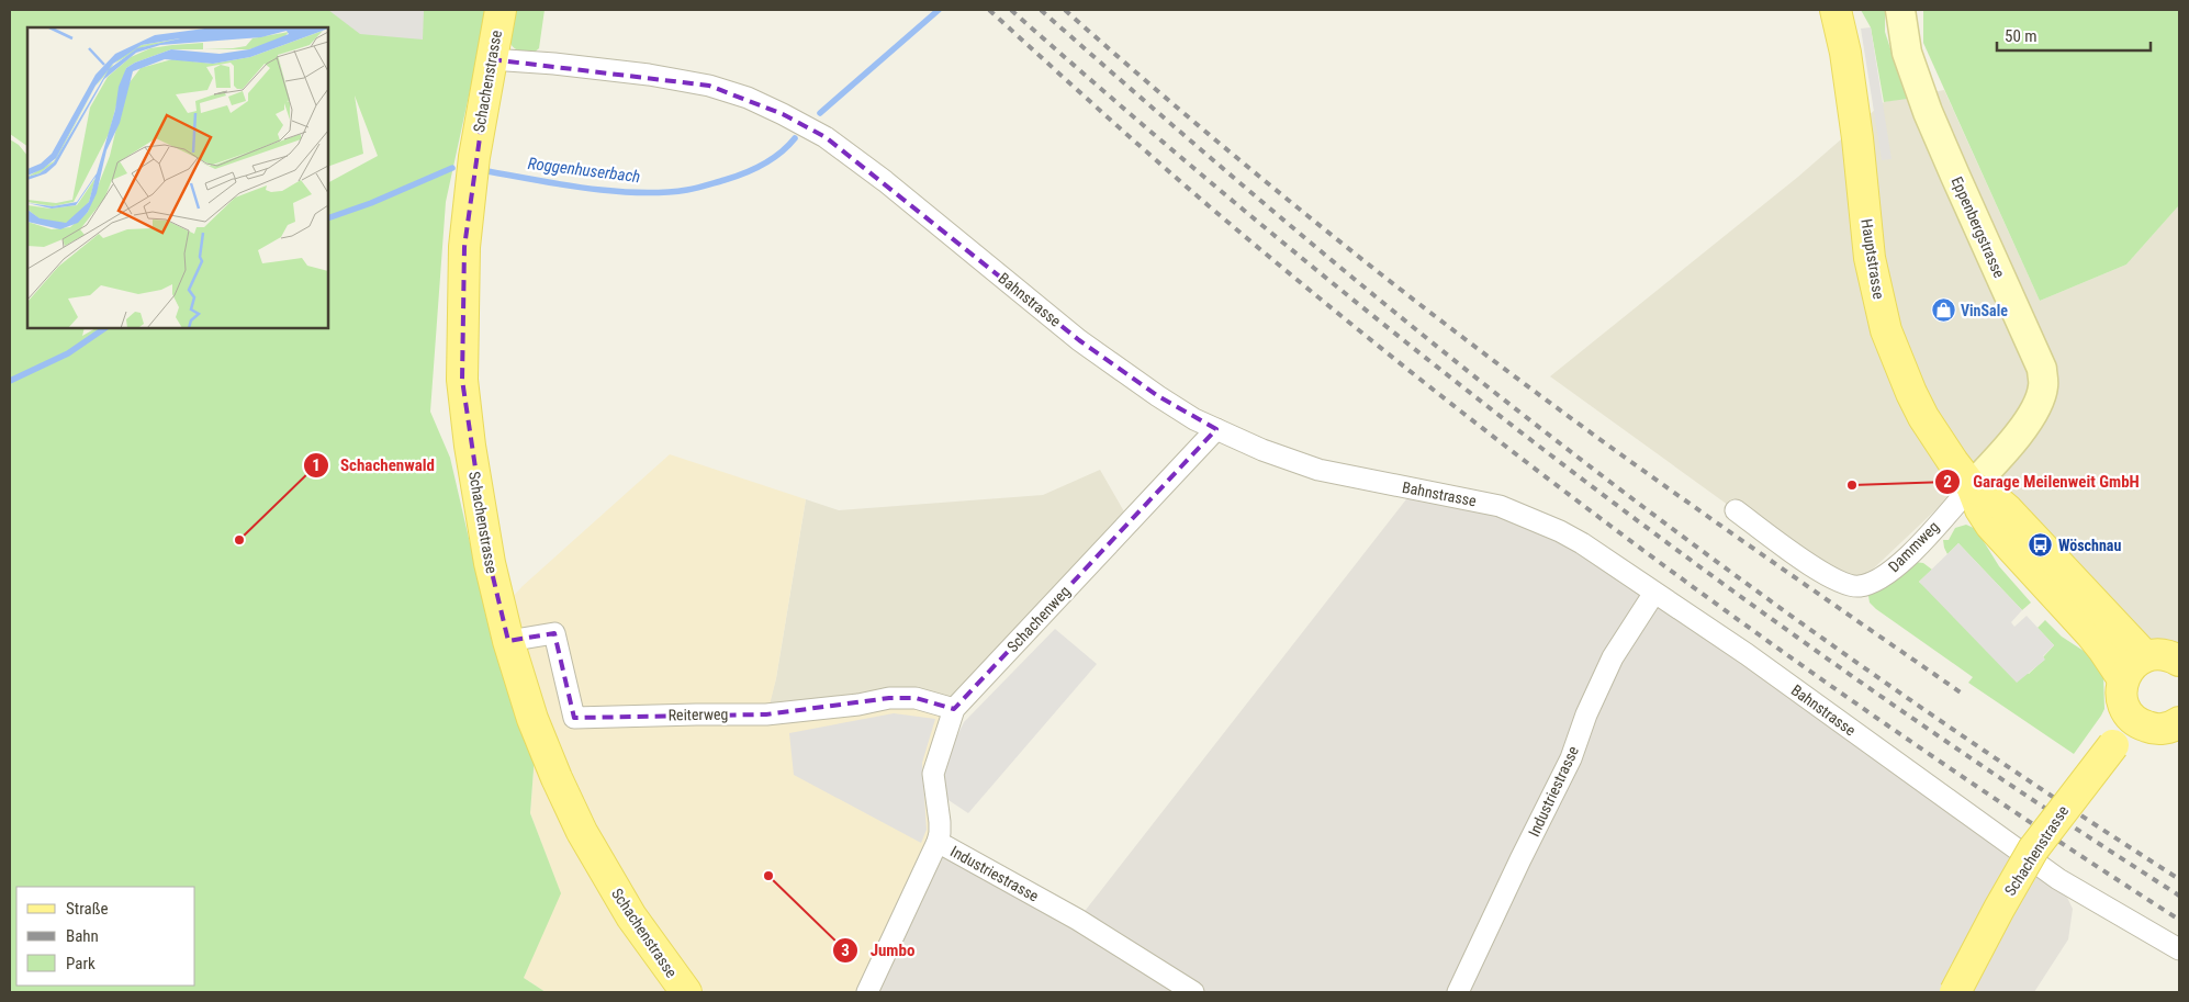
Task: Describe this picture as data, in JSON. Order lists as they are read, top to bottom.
{
  "streets": {
    "main road": ["Schachenstrasse", "Hauptstrasse"],
    "street": [
      "Eppenbergstrasse",
      "Bahnstrasse",
      "Dammweg",
      "Schachenweg",
      "Reiterweg",
      "Industriestrasse"
    ]
  },
  "crossings": [
    ["Schachenstrasse", "Bahnstrasse"],
    ["Schachenstrasse", "Reiterweg"],
    ["Eppenbergstrasse", "Hauptstrasse"],
    ["Eppenbergstrasse", "Dammweg"],
    ["Hauptstrasse", "Dammweg"],
    ["Bahnstrasse", "Schachenweg"],
    ["Bahnstrasse", "Industriestrasse"],
    ["Schachenweg", "Reiterweg"],
    ["Schachenweg", "Industriestrasse"]
  ],
  "water": ["Roggenhuserbach"],
  "places": {
    "shop": ["VinSale"],
    "other": ["Garage Meilenweit GmbH", "Schachenwald", "Jumbo"],
    "bus stop": ["Wöschnau"]
  },
  "legend": ["Straße", "Bahn", "Park"],
  "scale_bar": "50 m"
}
